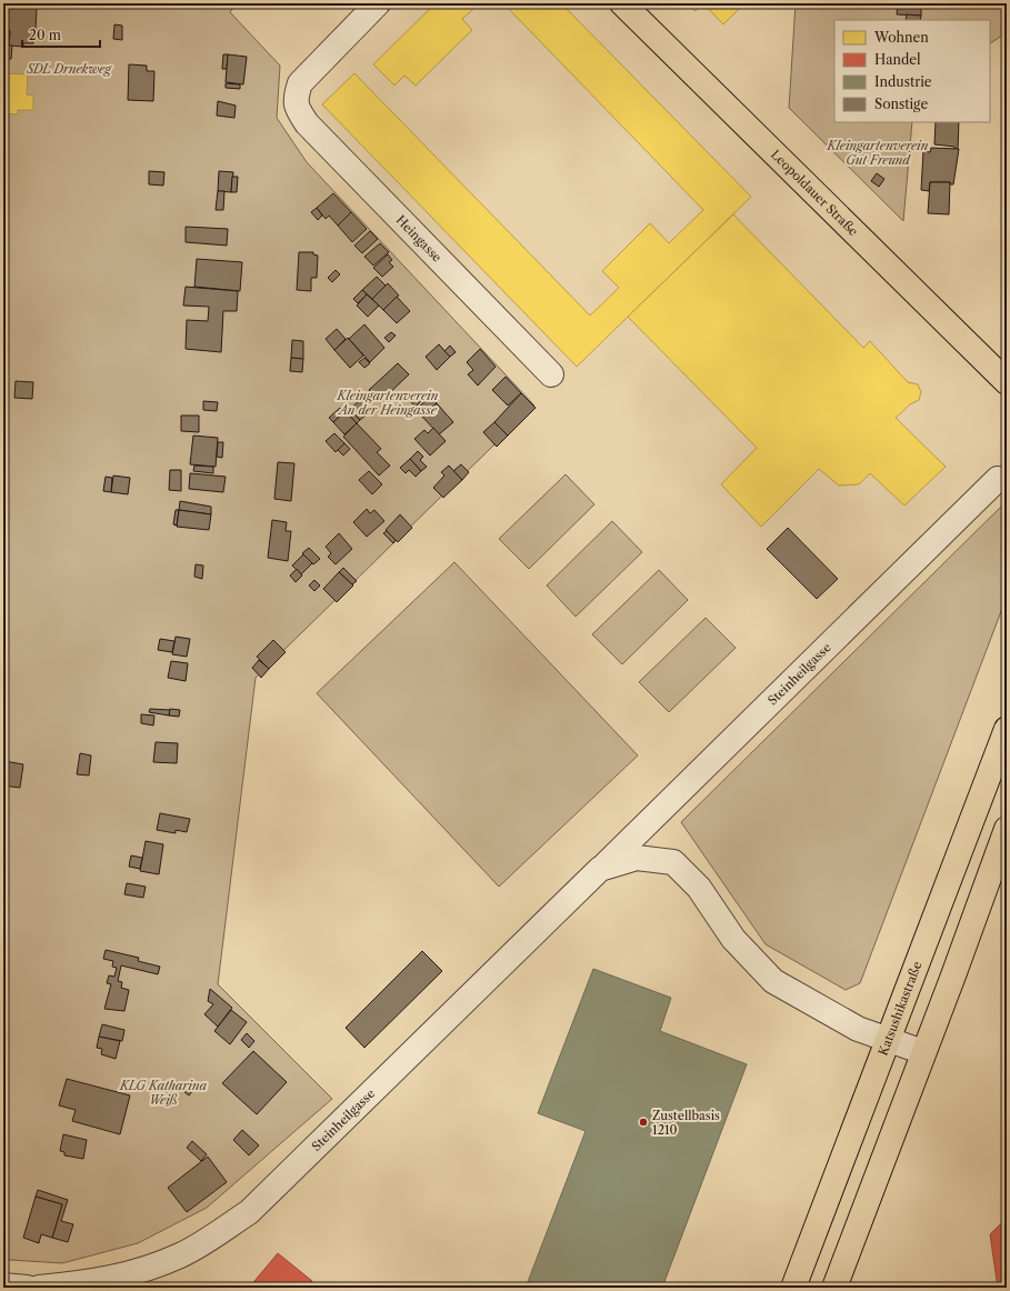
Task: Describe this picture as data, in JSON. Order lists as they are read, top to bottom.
{
  "streets": {
    "main road": ["Leopoldauer Straße", "Katsushikastraße"],
    "street": ["Heingasse", "Steinheilgasse"]
  },
  "crossings": [
    ["Steinheilgasse", "Katsushikastraße"]
  ],
  "parks": [
    "SDL Drnekweg",
    "Kleingartenverein Gut Freund",
    "Kleingartenverein An der Heingasse",
    "KLG Katharina Weiß"
  ],
  "places": ["Zustellbasis 1210"],
  "legend": [
    "Wohnen",
    "Handel",
    "Industrie",
    "Sonstige"
  ],
  "scale_bar": "20 m"
}
